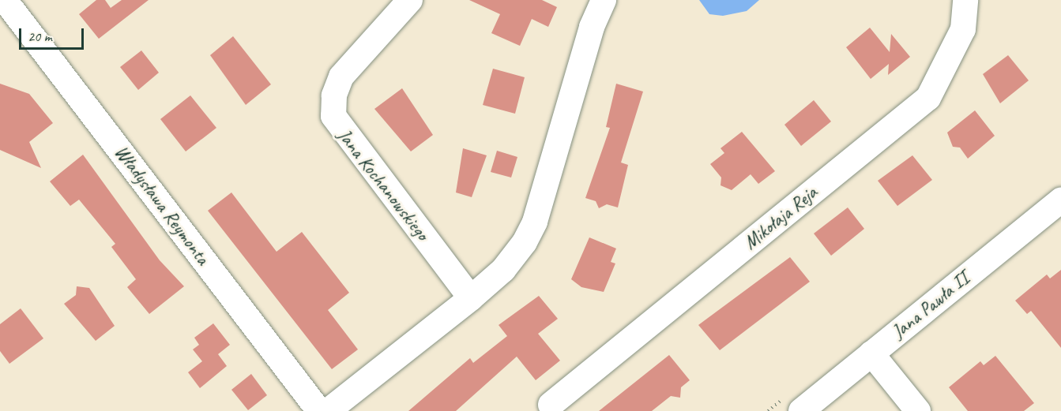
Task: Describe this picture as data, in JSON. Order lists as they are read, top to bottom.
{
  "streets": {
    "street": [
      "Jana Kochanowskiego",
      "Władysława Reymonta",
      "Mikołaja Reja",
      "Jana Pawła II"
    ]
  },
  "scale_bar": "20 m"
}
